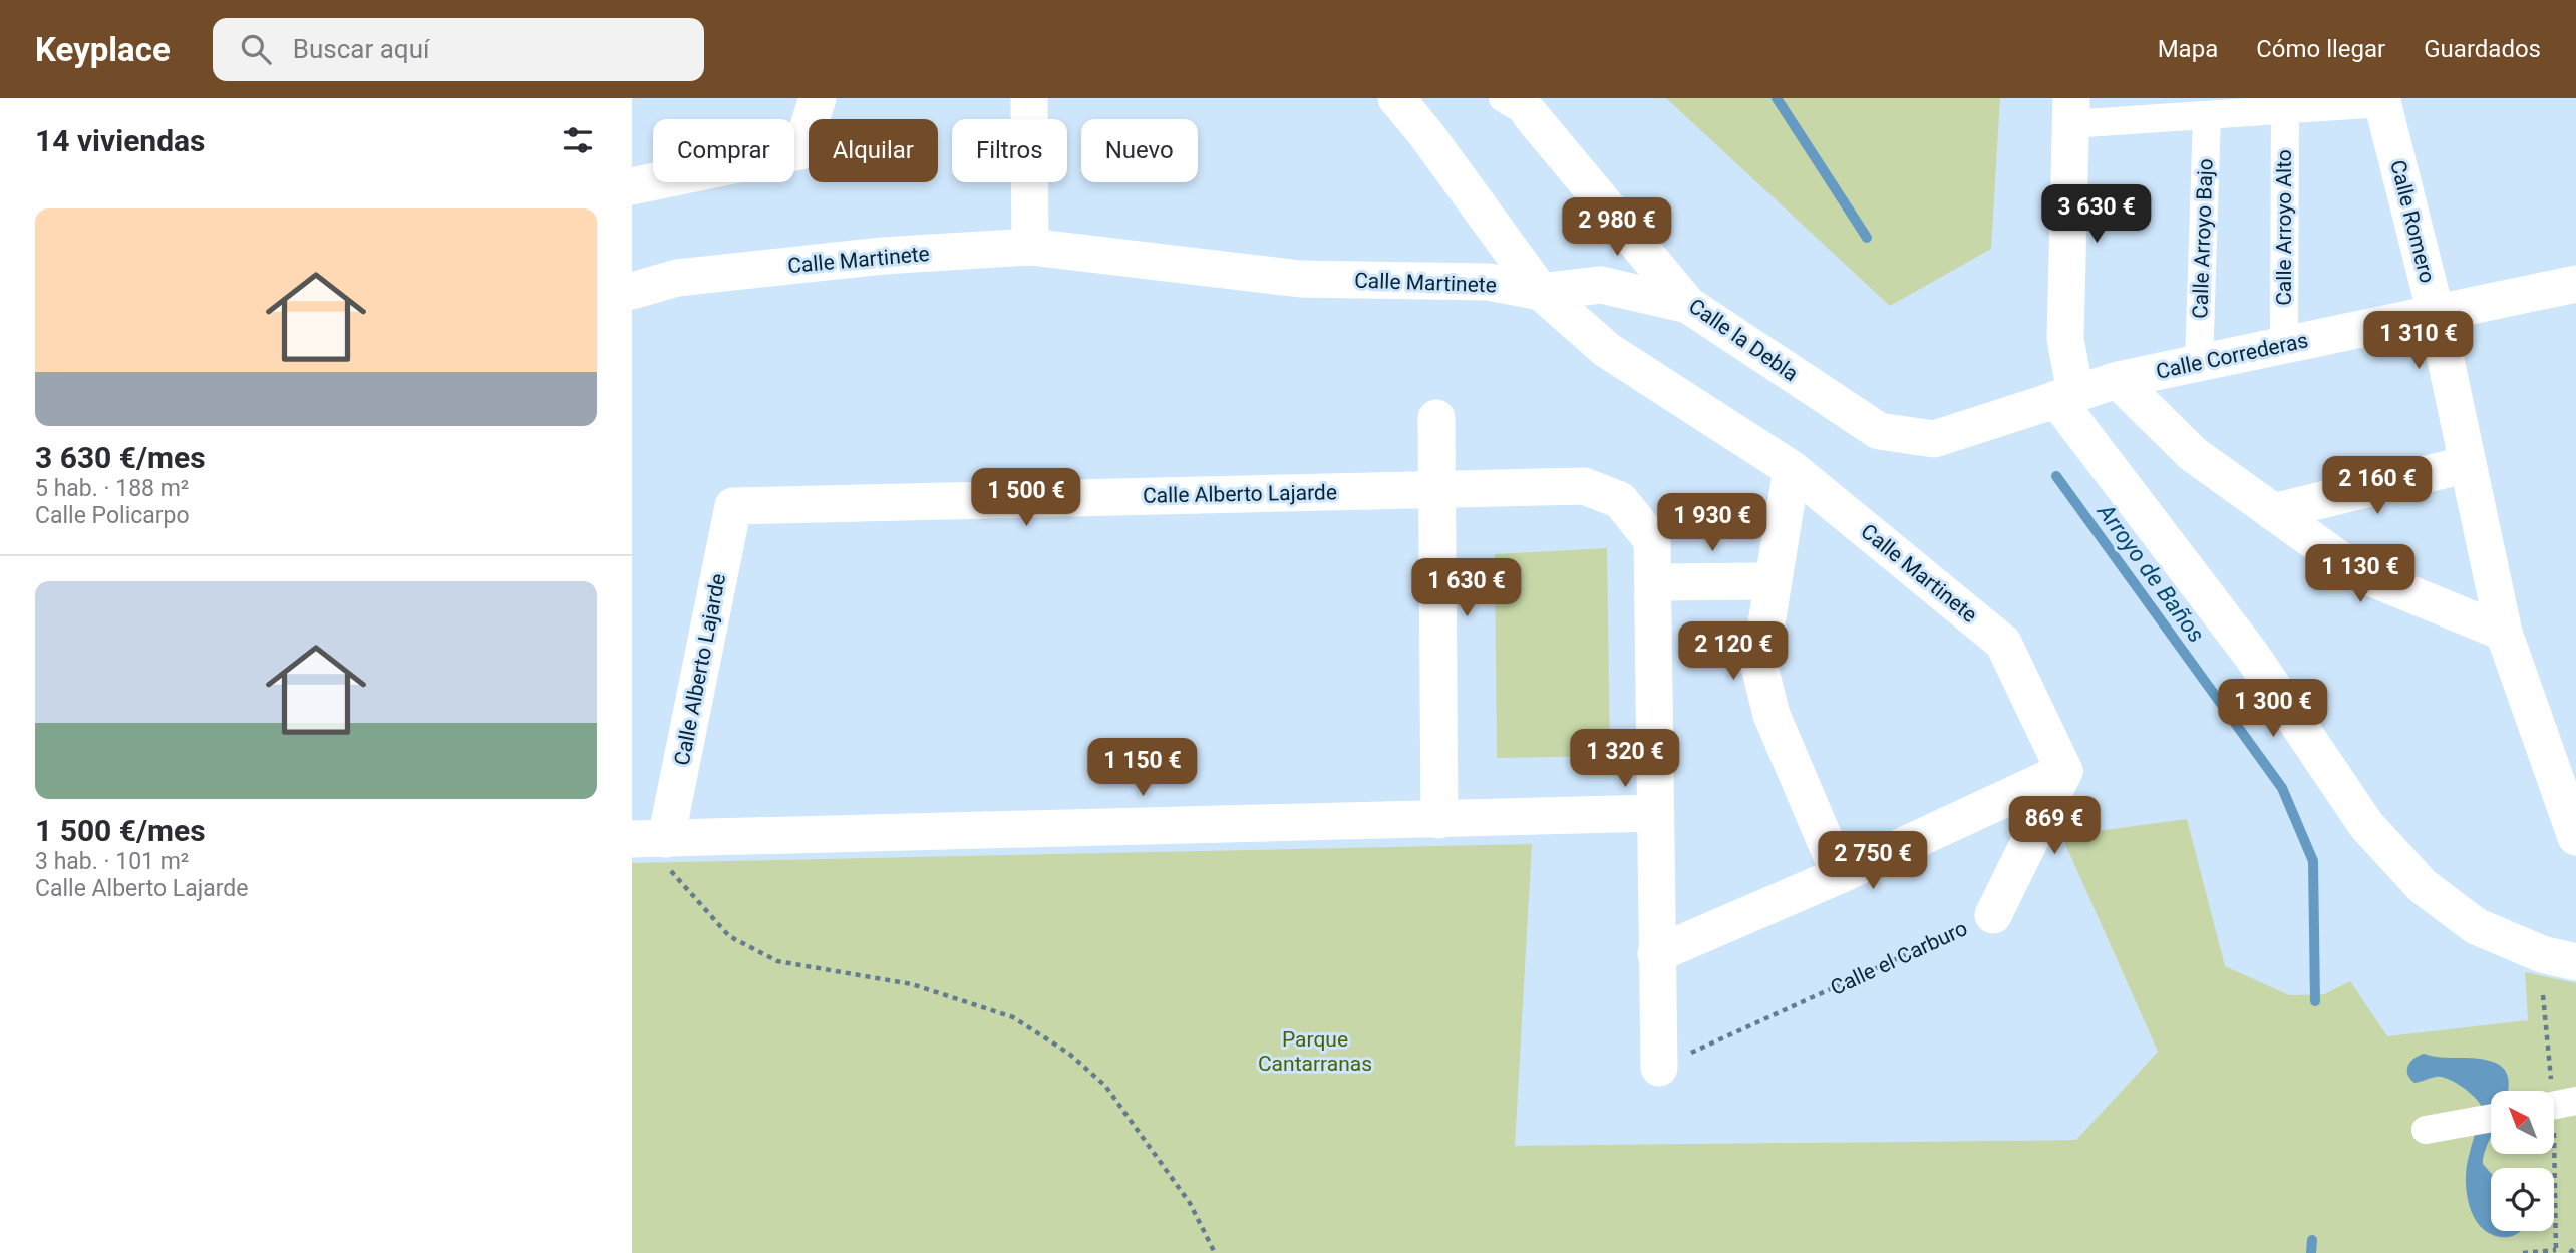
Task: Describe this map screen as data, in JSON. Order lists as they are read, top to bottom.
{
  "streets": {
    "street": [
      "Calle Romero",
      "Calle Arroyo Alto",
      "Calle Arroyo Bajo",
      "Calle Martinete",
      "Calle la Debla",
      "Calle Correderas",
      "Calle Alberto Lajarde",
      "Calle el Carburo"
    ]
  },
  "crossings": [
    ["Calle Romero", "Calle Correderas"],
    ["Calle Arroyo Alto", "Calle Correderas"],
    ["Calle Arroyo Bajo", "Calle Correderas"],
    ["Calle Martinete", "Calle el Carburo"],
    ["Calle la Debla", "Calle Correderas"]
  ],
  "water": ["Arroyo de Baños"],
  "parks": ["Parque Cantarranas"],
  "north": "top left",
  "page": {
    "header": "Keyplace",
    "search": "Buscar aquí",
    "nav": ["Mapa", "Cómo llegar", "Guardados"],
    "heading": "14 viviendas",
    "chip": [
      "Comprar",
      "Alquilar",
      "Filtros",
      "Nuevo"
    ],
    "list": [
      {
        "name": "3 630 €/mes",
        "note": "5 hab. · 188 m² · Calle Policarpo"
      },
      {
        "name": "1 500 €/mes",
        "note": "3 hab. · 101 m² · Calle Alberto Lajarde"
      }
    ],
    "price": [
      "3 630 €",
      "2 980 €",
      "1 310 €",
      "2 160 €",
      "1 500 €",
      "1 930 €",
      "1 130 €",
      "1 630 €",
      "2 120 €",
      "1 300 €",
      "1 320 €",
      "1 150 €",
      "869 €",
      "2 750 €"
    ]
  }
}
